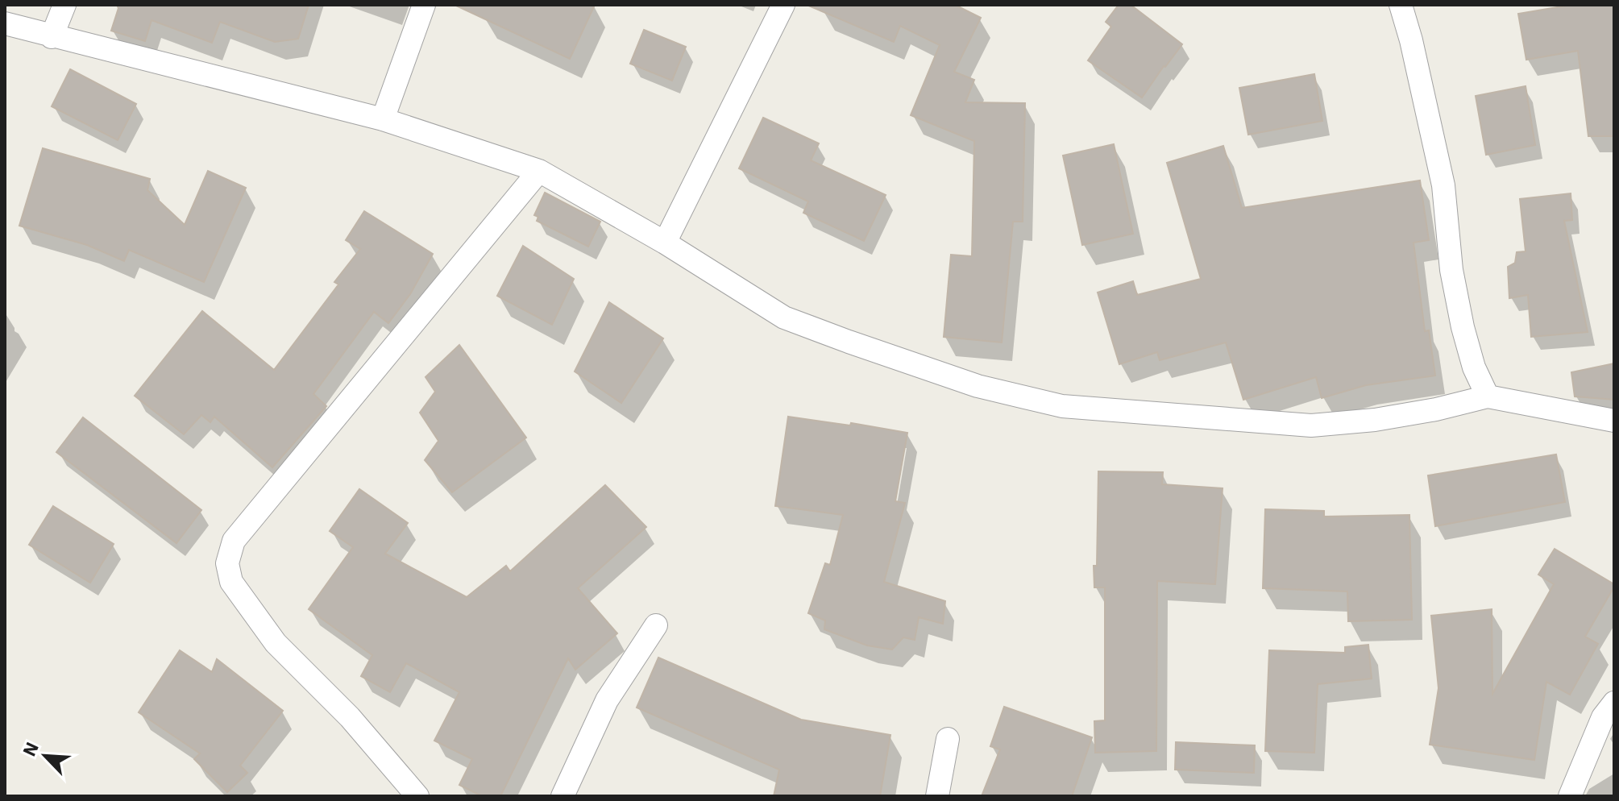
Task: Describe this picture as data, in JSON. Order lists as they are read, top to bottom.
{
  "north": "top left"
}
